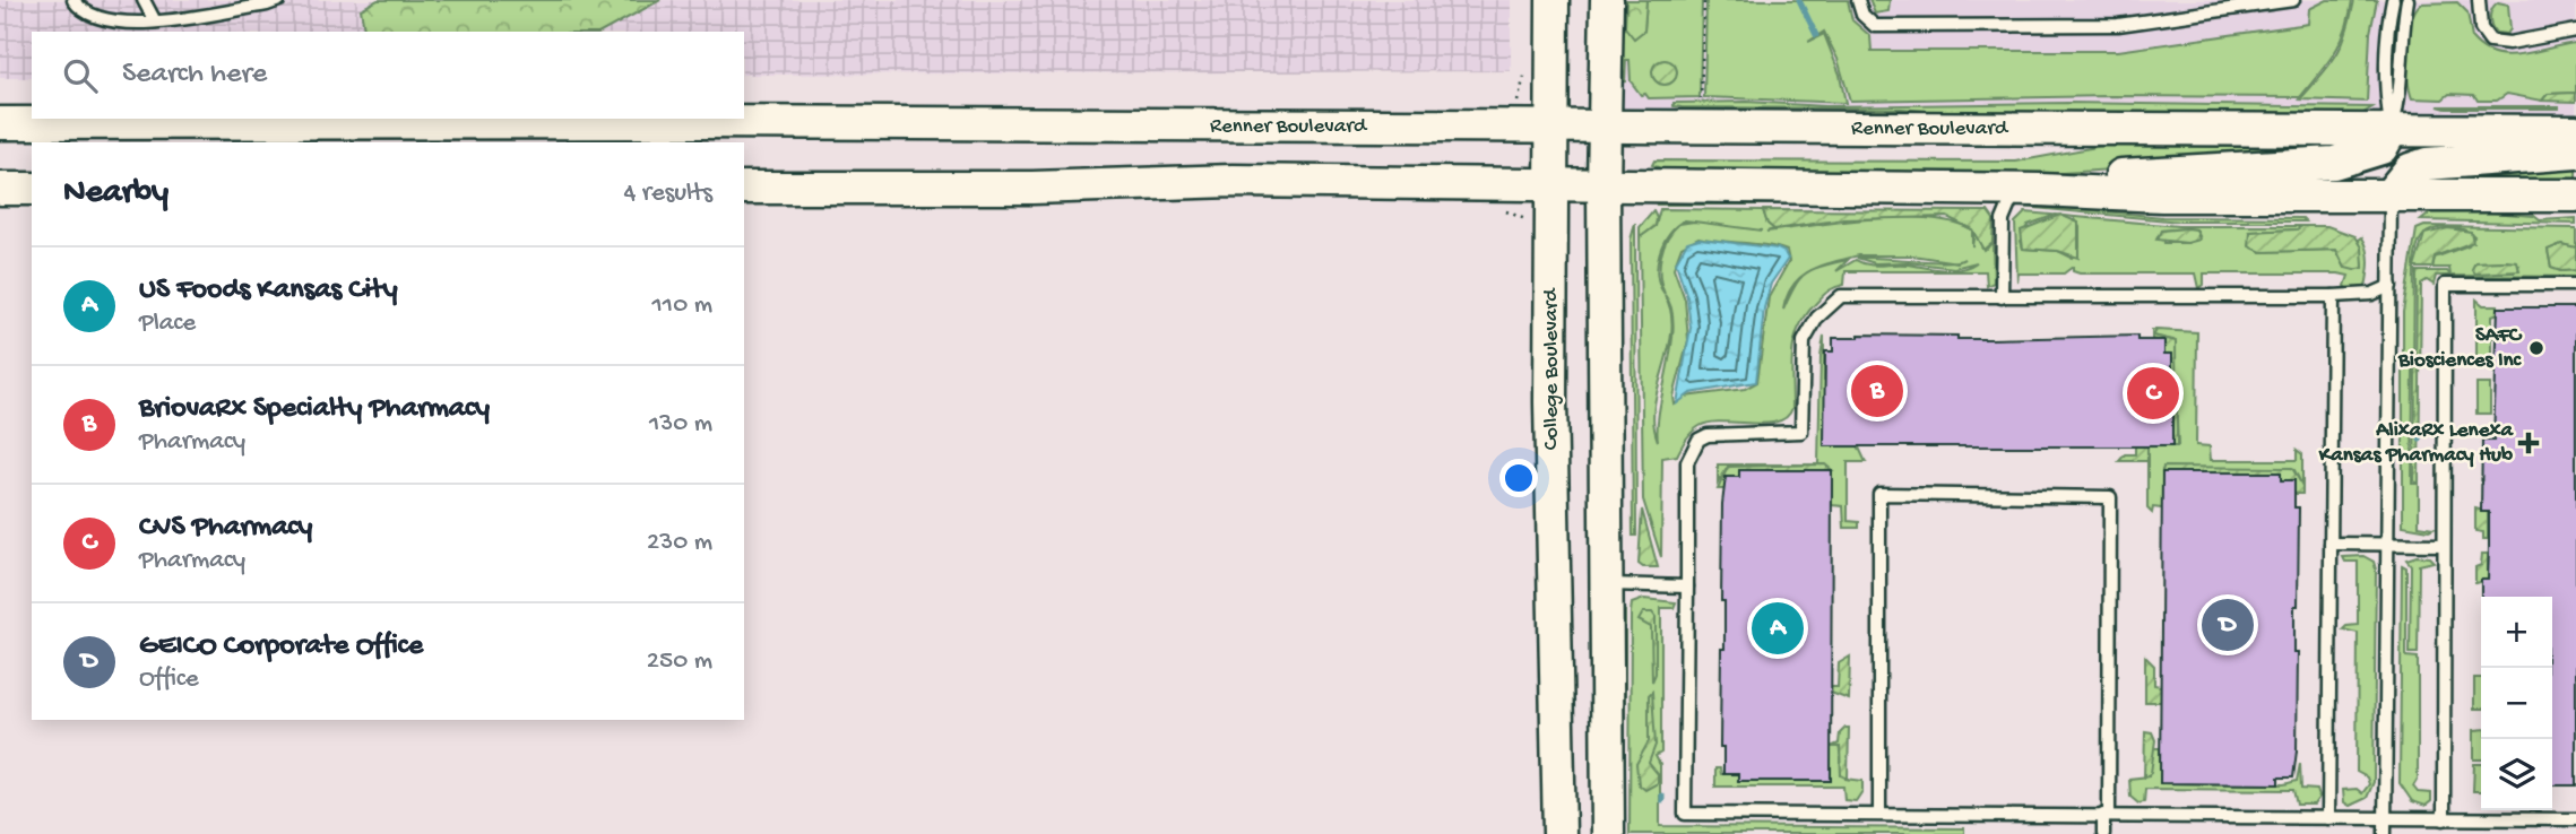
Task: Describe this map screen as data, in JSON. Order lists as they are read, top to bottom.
{
  "streets": {
    "main road": ["Renner Boulevard", "College Boulevard"]
  },
  "crossings": [
    ["Renner Boulevard", "College Boulevard"]
  ],
  "places": {
    "other": ["SAFC Biosciences Inc"],
    "health": ["AlixaRx Lenexa Kansas Pharmacy Hub"]
  },
  "page": {
    "search": "Search here",
    "heading": ["Nearby", "4 results"],
    "list": [
      {
        "mark": "A",
        "name": "US Foods Kansas City",
        "note": "Place",
        "value": "110 m"
      },
      {
        "mark": "B",
        "name": "BriovaRx Specialty Pharmacy",
        "note": "Pharmacy",
        "value": "130 m"
      },
      {
        "mark": "C",
        "name": "CVS Pharmacy",
        "note": "Pharmacy",
        "value": "230 m"
      },
      {
        "mark": "D",
        "name": "GEICO Corporate Office",
        "note": "Office",
        "value": "250 m"
      }
    ],
    "pins": [
      "B",
      "C",
      "D",
      "A"
    ],
    "map_buttons": ["+", "−"]
  }
}
